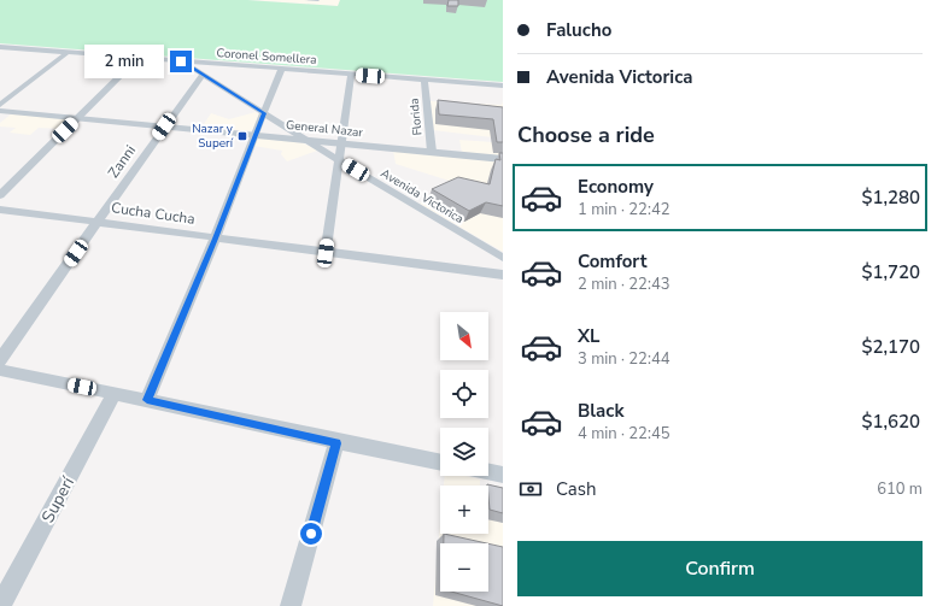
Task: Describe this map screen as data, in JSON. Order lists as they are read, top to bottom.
{
  "streets": {
    "street": [
      "Coronel Somellera",
      "Florida",
      "General Nazar",
      "Zanni",
      "Avenida Victorica",
      "Cucha Cucha",
      "Superí"
    ]
  },
  "crossings": [
    ["Coronel Somellera", "Florida"],
    ["Coronel Somellera", "Avenida Victorica"],
    ["Florida", "General Nazar"],
    ["General Nazar", "Zanni"],
    ["General Nazar", "Avenida Victorica"],
    ["Zanni", "Avenida Victorica"],
    ["Zanni", "Cucha Cucha"]
  ],
  "places": {
    "transit": ["Nazar y Superí"]
  },
  "north": "bottom right",
  "page": {
    "banner": ["Falucho", "Avenida Victorica"],
    "bubble": "2 min",
    "heading": "Choose a ride",
    "list": [
      {
        "name": "Economy",
        "note": "1 min · 22:42",
        "value": "$1,280"
      },
      {
        "name": "Comfort",
        "note": "2 min · 22:43",
        "value": "$1,720"
      },
      {
        "name": "XL",
        "note": "3 min · 22:44",
        "value": "$2,170"
      },
      {
        "name": "Black",
        "note": "4 min · 22:45",
        "value": "$1,620"
      }
    ],
    "map_buttons": ["+", "−"],
    "pay": ["Cash", "610 m"],
    "buttons": "Confirm"
  }
}
